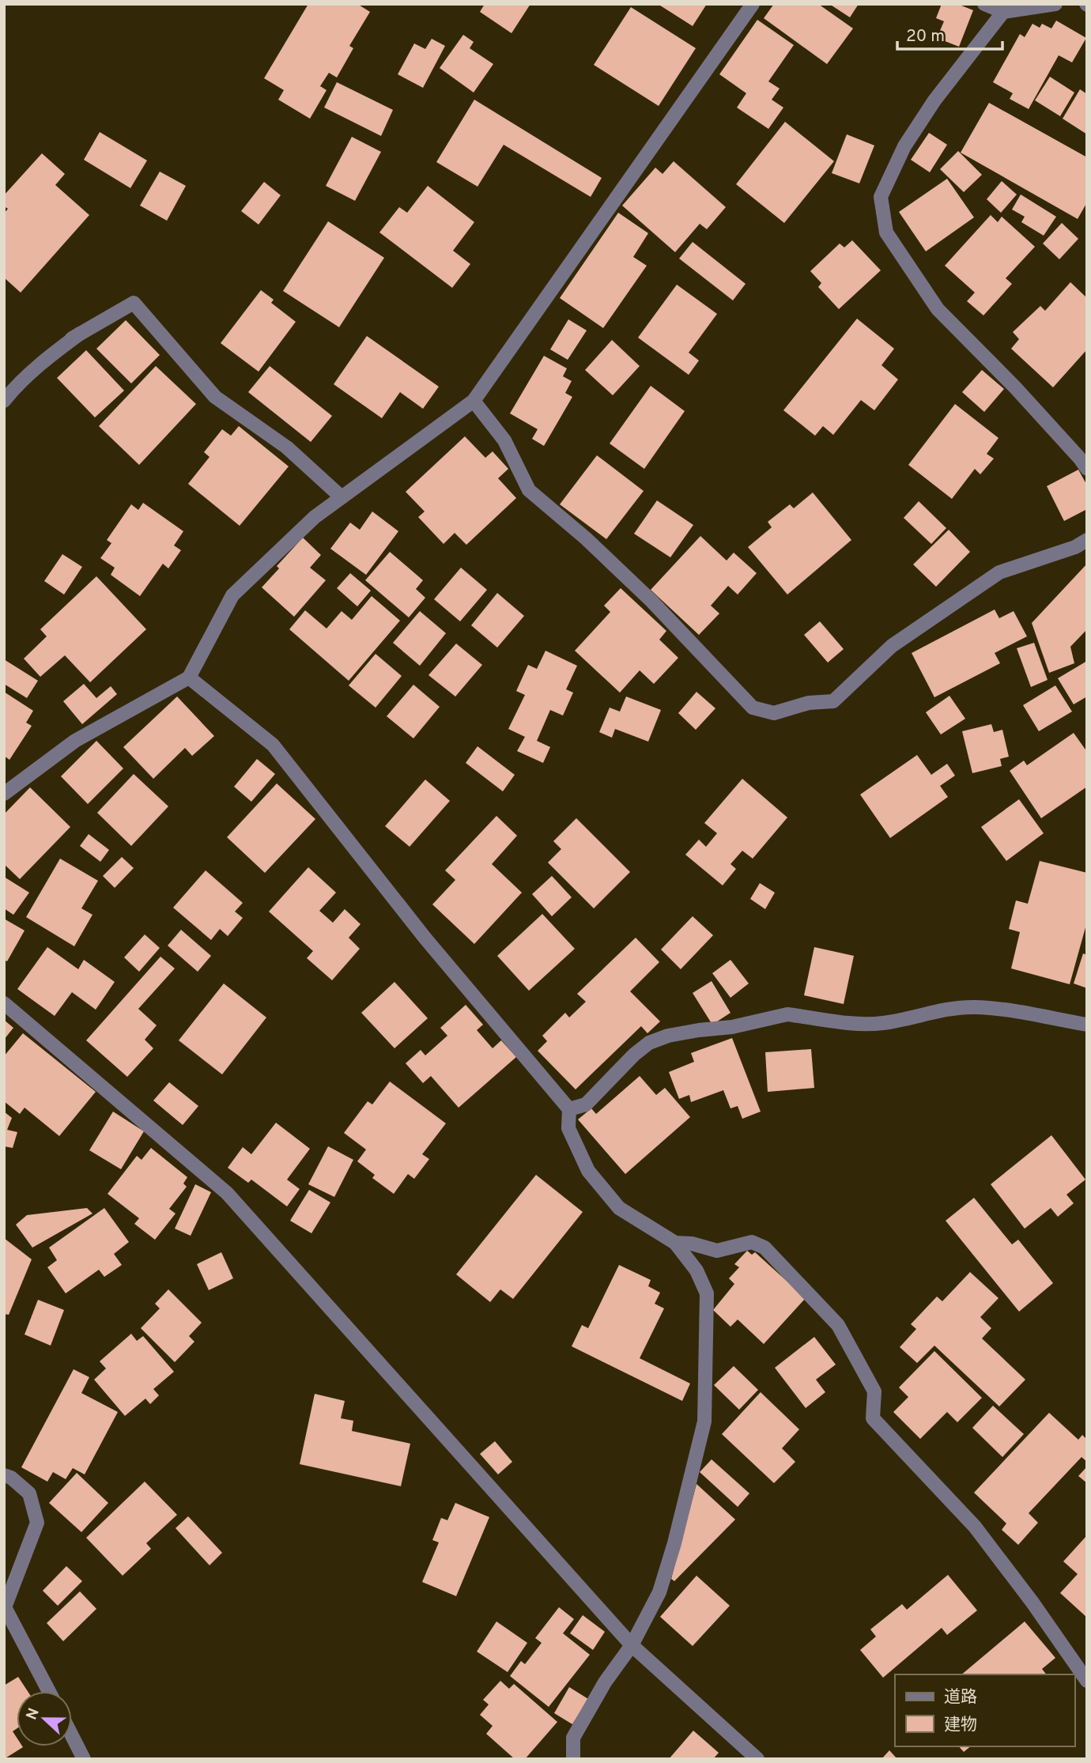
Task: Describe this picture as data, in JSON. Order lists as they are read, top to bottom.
{
  "legend": ["道路", "建物"],
  "scale_bar": "20 m",
  "north": "left"
}
